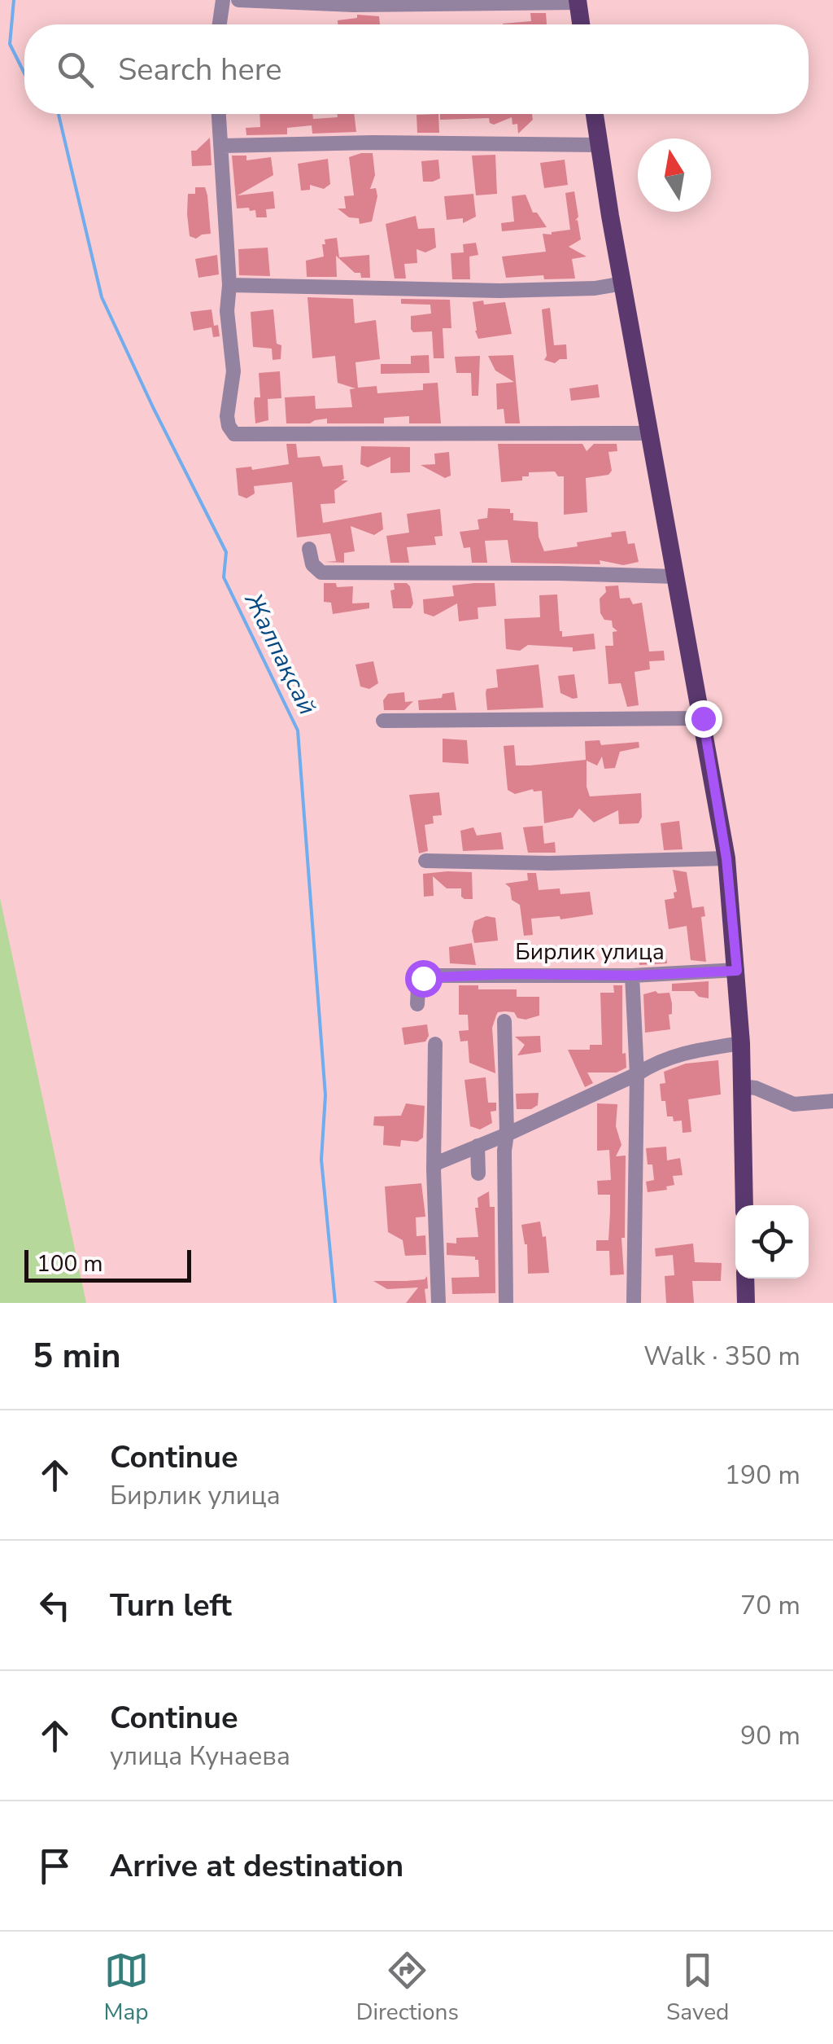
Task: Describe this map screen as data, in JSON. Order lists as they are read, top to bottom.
{
  "streets": {
    "street": ["Бирлик улица"]
  },
  "water": ["Жалпақсай"],
  "scale_bar": "100 m",
  "north": "top",
  "page": {
    "search": "Search here",
    "scale": "100 m",
    "heading": ["5 min", "Walk · 350 m"],
    "list": [
      ["Continue", "Бирлик улица", "190 m"],
      ["Turn left", "70 m"],
      ["Continue", "улица Кунаева", "90 m"],
      "Arrive at destination"
    ],
    "nav": ["Map", "Directions", "Saved"]
  }
}
